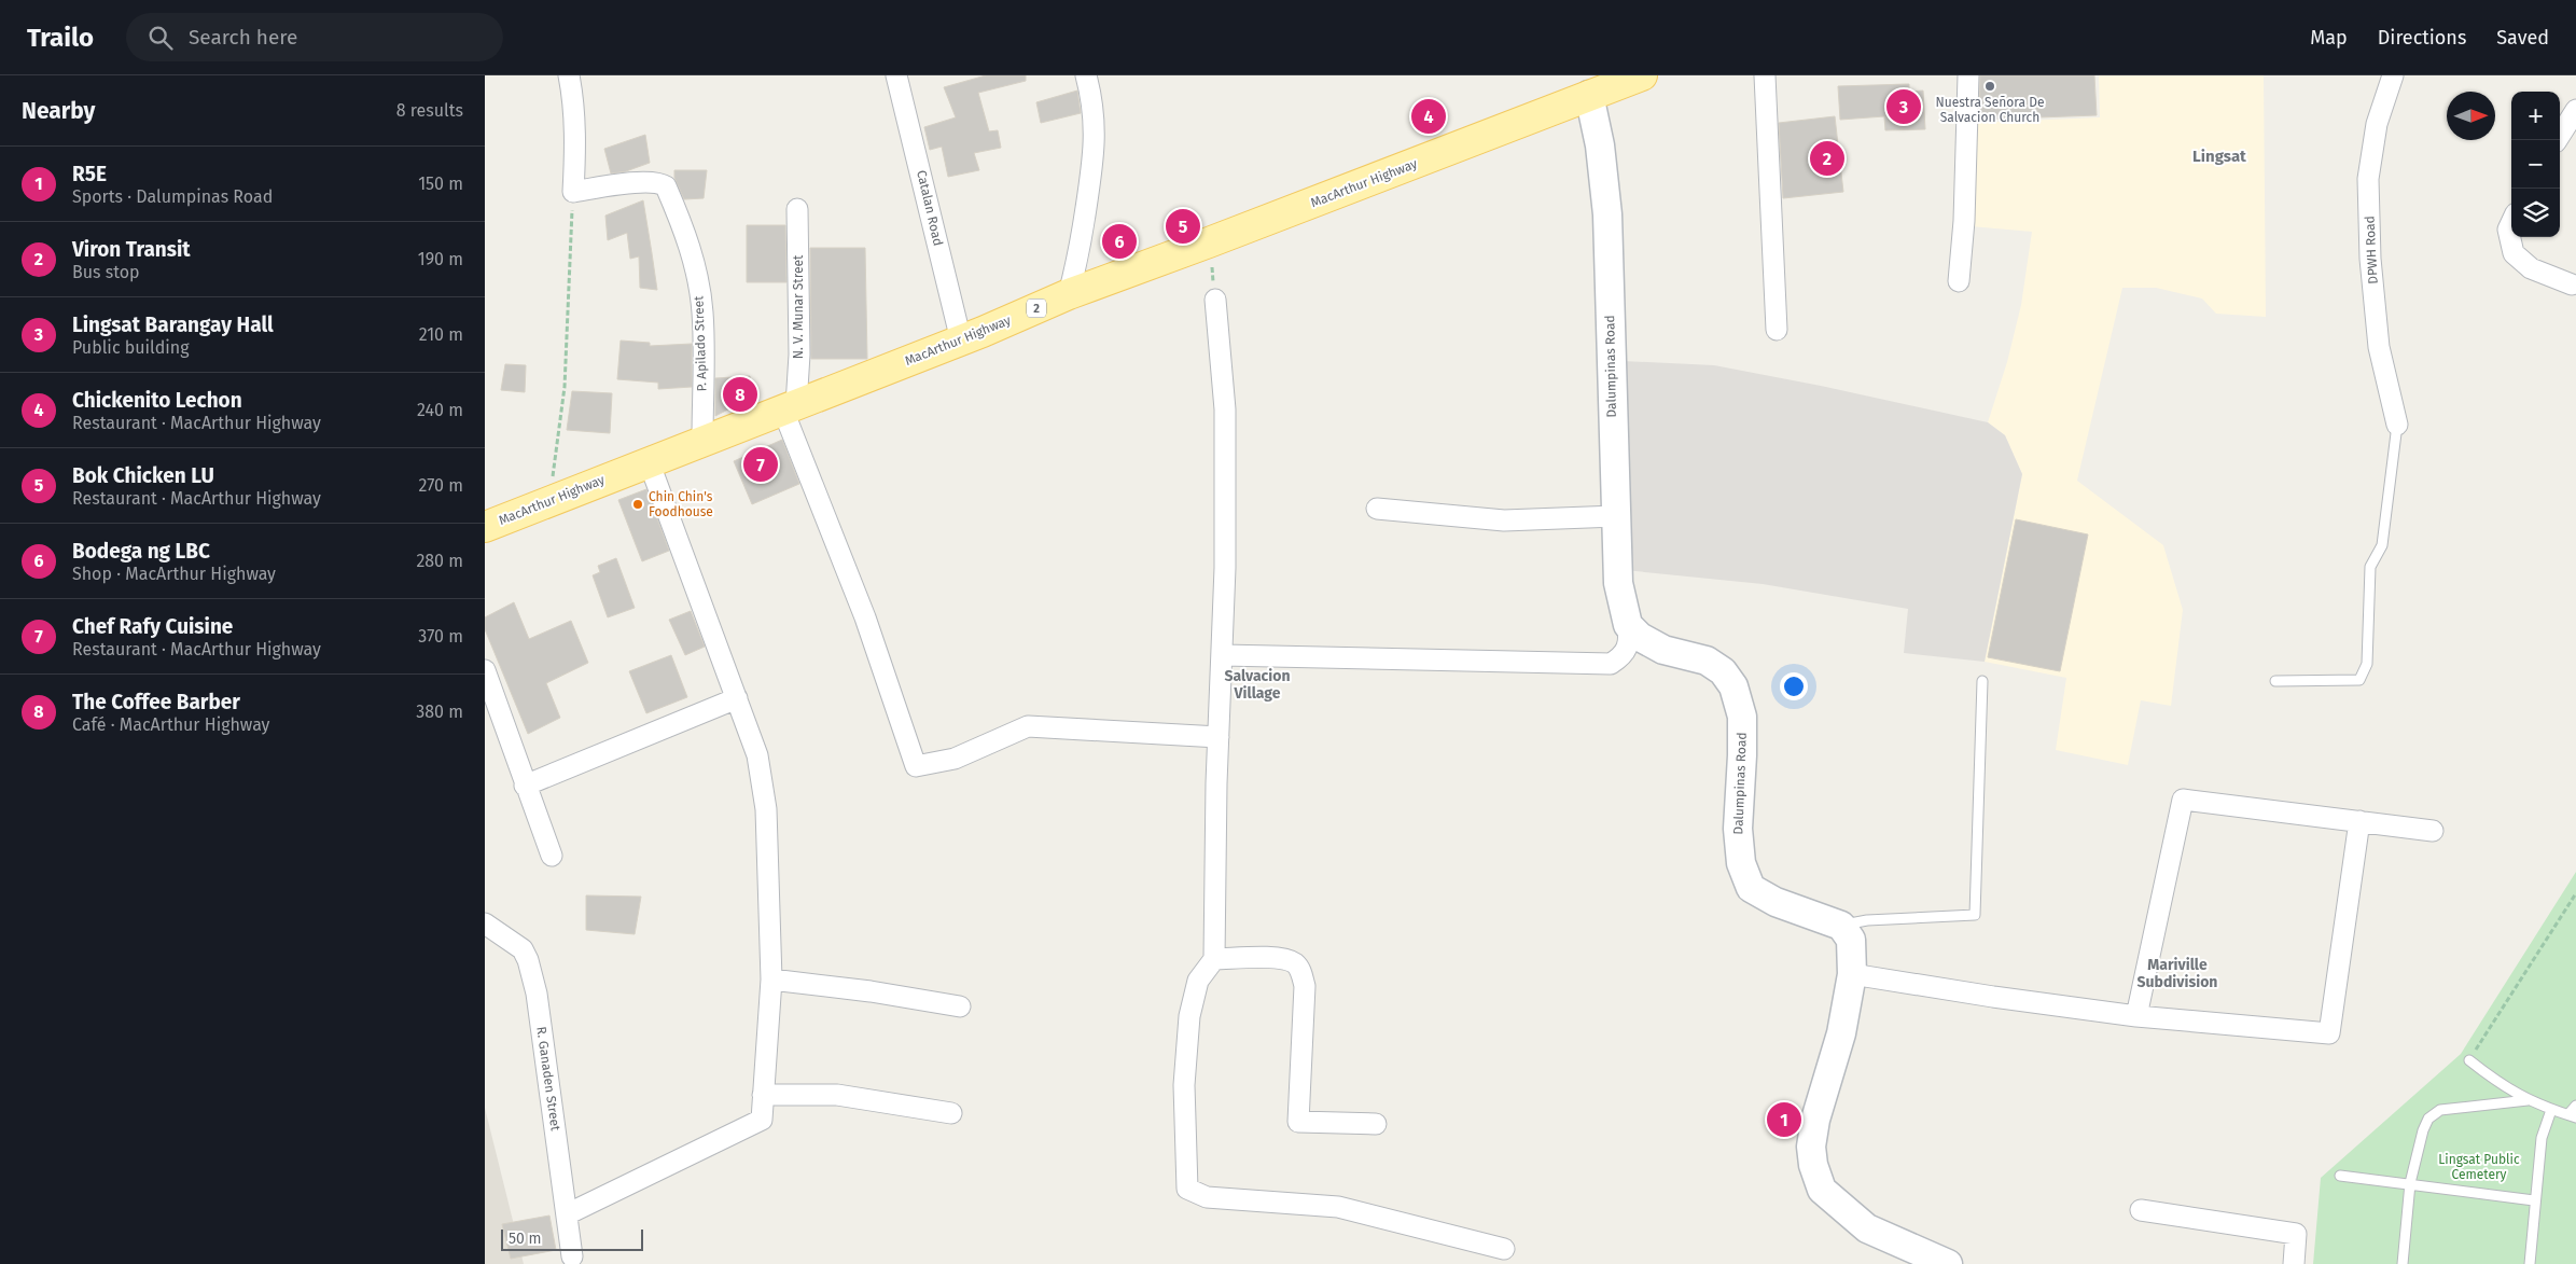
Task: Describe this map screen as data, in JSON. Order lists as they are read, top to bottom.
{
  "streets": {
    "main road": ["MacArthur Highway", "2"],
    "street": [
      "Catalan Road",
      "DPWH Road",
      "N. V. Munar Street",
      "P. Apilado Street",
      "Dalumpinas Road",
      "R. Ganaden Street"
    ]
  },
  "crossings": [
    ["MacArthur Highway", "Catalan Road"],
    ["MacArthur Highway", "N. V. Munar Street"],
    ["MacArthur Highway", "P. Apilado Street"],
    ["MacArthur Highway", "Dalumpinas Road"]
  ],
  "districts": ["Lingsat", "Salvacion Village", "Mariville Subdivision"],
  "parks": ["Lingsat Public Cemetery"],
  "places": ["Nuestra Señora De Salvacion Church", "Chin Chin's Foodhouse"],
  "scale_bar": "50 m",
  "north": "right",
  "page": {
    "header": "Trailo",
    "search": "Search here",
    "nav": ["Map", "Directions", "Saved"],
    "heading": ["Nearby", "8 results"],
    "pins": [
      "3",
      "4",
      "2",
      "5",
      "6",
      "8",
      "7",
      "1"
    ],
    "map_buttons": ["+", "−"],
    "list": [
      {
        "mark": "1",
        "name": "R5E",
        "note": "Sports · Dalumpinas Road",
        "value": "150 m"
      },
      {
        "mark": "2",
        "name": "Viron Transit",
        "note": "Bus stop",
        "value": "190 m"
      },
      {
        "mark": "3",
        "name": "Lingsat Barangay Hall",
        "note": "Public building",
        "value": "210 m"
      },
      {
        "mark": "4",
        "name": "Chickenito Lechon",
        "note": "Restaurant · MacArthur Highway",
        "value": "240 m"
      },
      {
        "mark": "5",
        "name": "Bok Chicken LU",
        "note": "Restaurant · MacArthur Highway",
        "value": "270 m"
      },
      {
        "mark": "6",
        "name": "Bodega ng LBC",
        "note": "Shop · MacArthur Highway",
        "value": "280 m"
      },
      {
        "mark": "7",
        "name": "Chef Rafy Cuisine",
        "note": "Restaurant · MacArthur Highway",
        "value": "370 m"
      },
      {
        "mark": "8",
        "name": "The Coffee Barber",
        "note": "Café · MacArthur Highway",
        "value": "380 m"
      }
    ],
    "scale": "50 m"
  }
}
